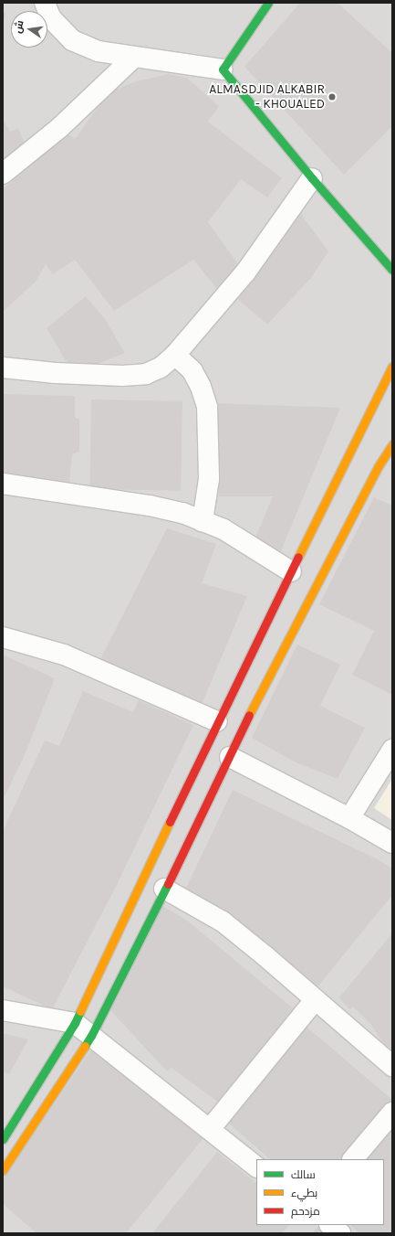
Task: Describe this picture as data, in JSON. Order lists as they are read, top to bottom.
{
  "places": ["ALMASDJID ALKABIR - KHOUALED"],
  "legend": ["سالك", "بطيء", "مزدحم"],
  "north": "left"
}
